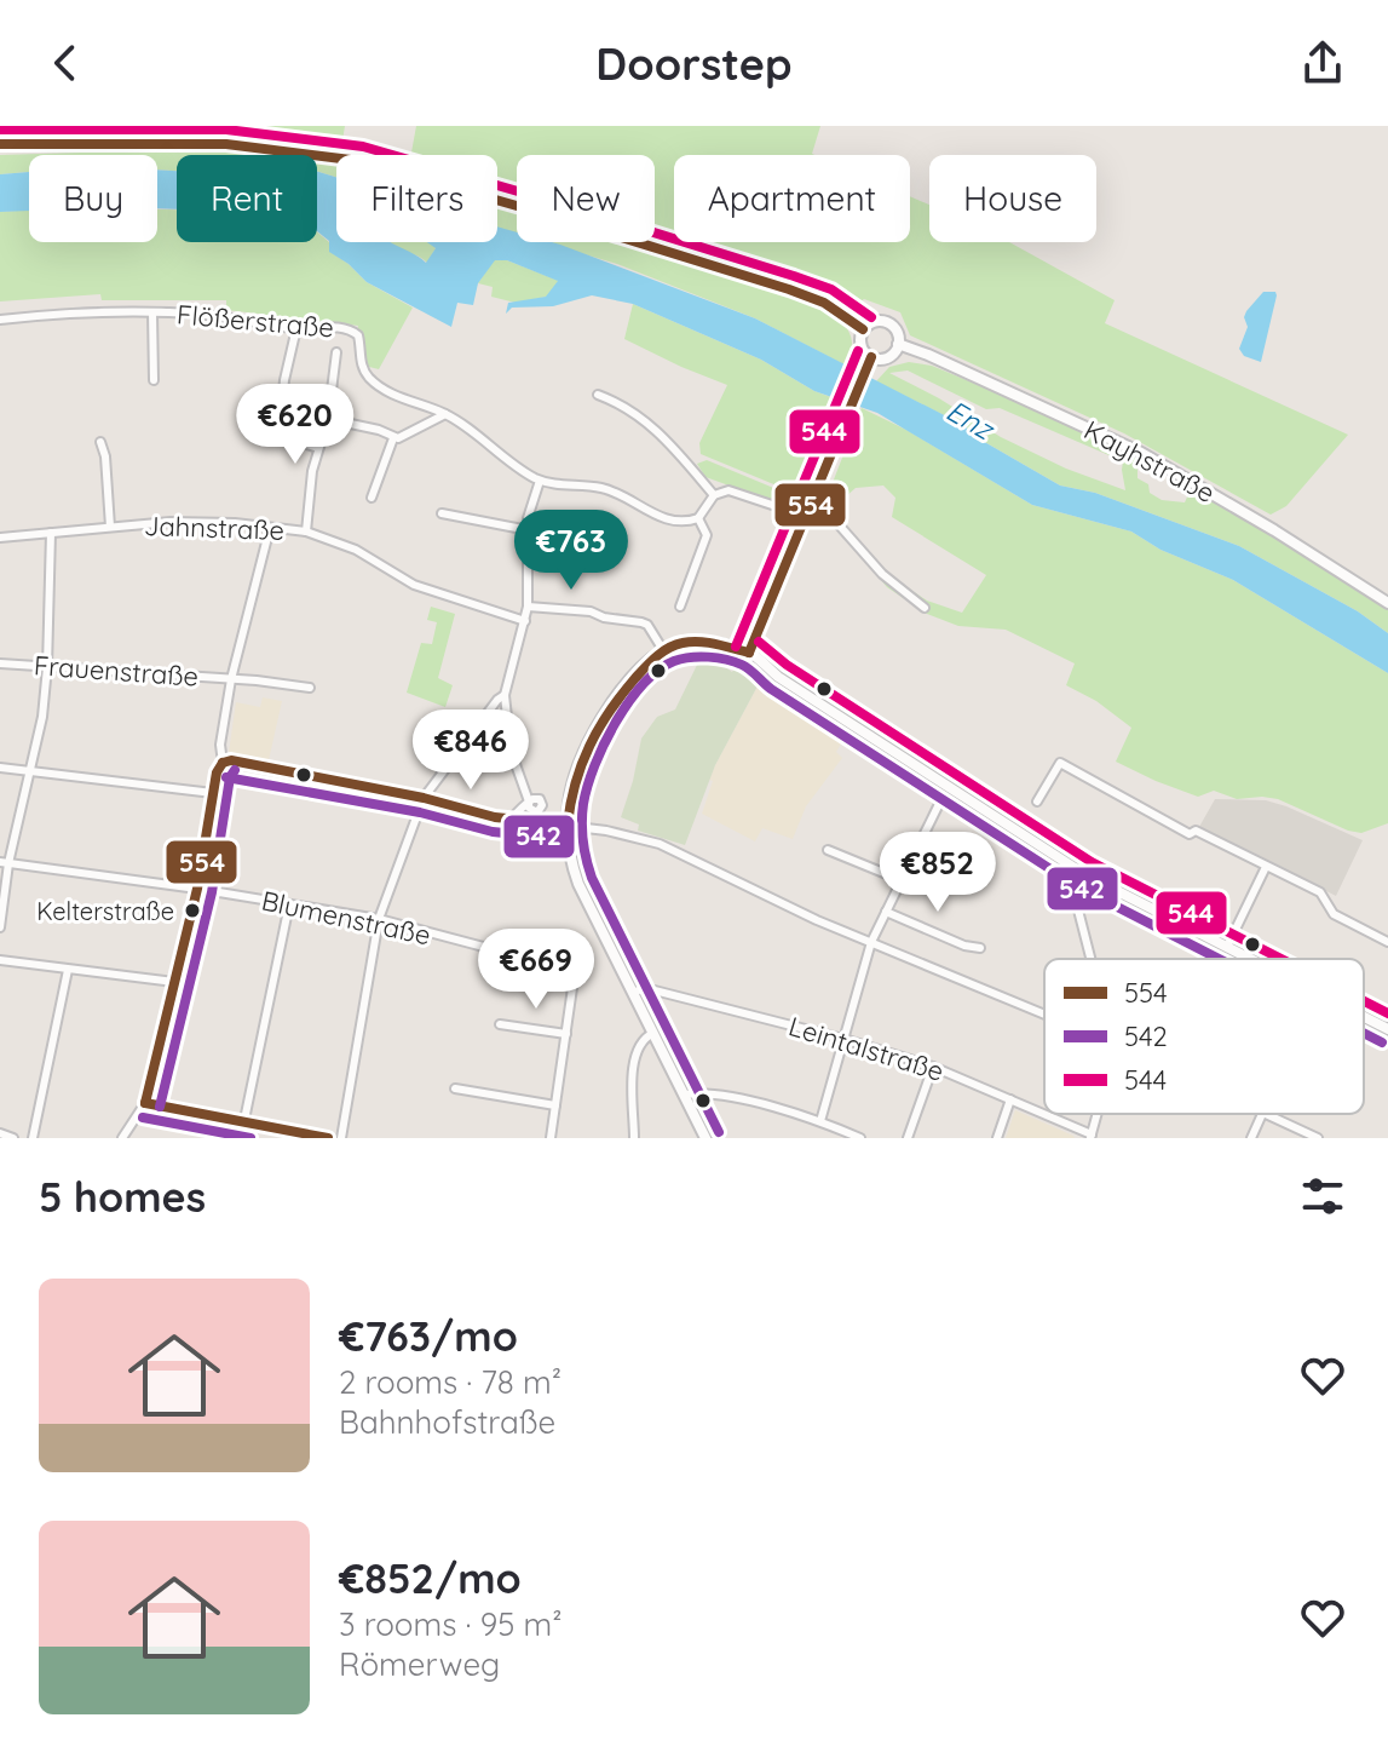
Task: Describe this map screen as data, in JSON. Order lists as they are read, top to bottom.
{
  "streets": {
    "street": [
      "Flößerstraße",
      "Kayhstraße",
      "Jahnstraße",
      "Frauenstraße",
      "Blumenstraße",
      "Leintalstraße"
    ]
  },
  "water": ["Enz"],
  "places": ["Kelterstraße"],
  "lines": ["transit line 544", "transit line 554", "transit line 542"],
  "legend": ["554", "542", "544"],
  "page": {
    "header": "Doorstep",
    "chip": [
      "Buy",
      "Rent",
      "Filters",
      "New",
      "Apartment",
      "House"
    ],
    "price": [
      "€620",
      "€763",
      "€846",
      "€852",
      "€669"
    ],
    "heading": "5 homes",
    "list": [
      {
        "name": "€763/mo",
        "note": "2 rooms · 78 m² · Bahnhofstraße"
      },
      {
        "name": "€852/mo",
        "note": "3 rooms · 95 m² · Römerweg"
      }
    ]
  }
}
